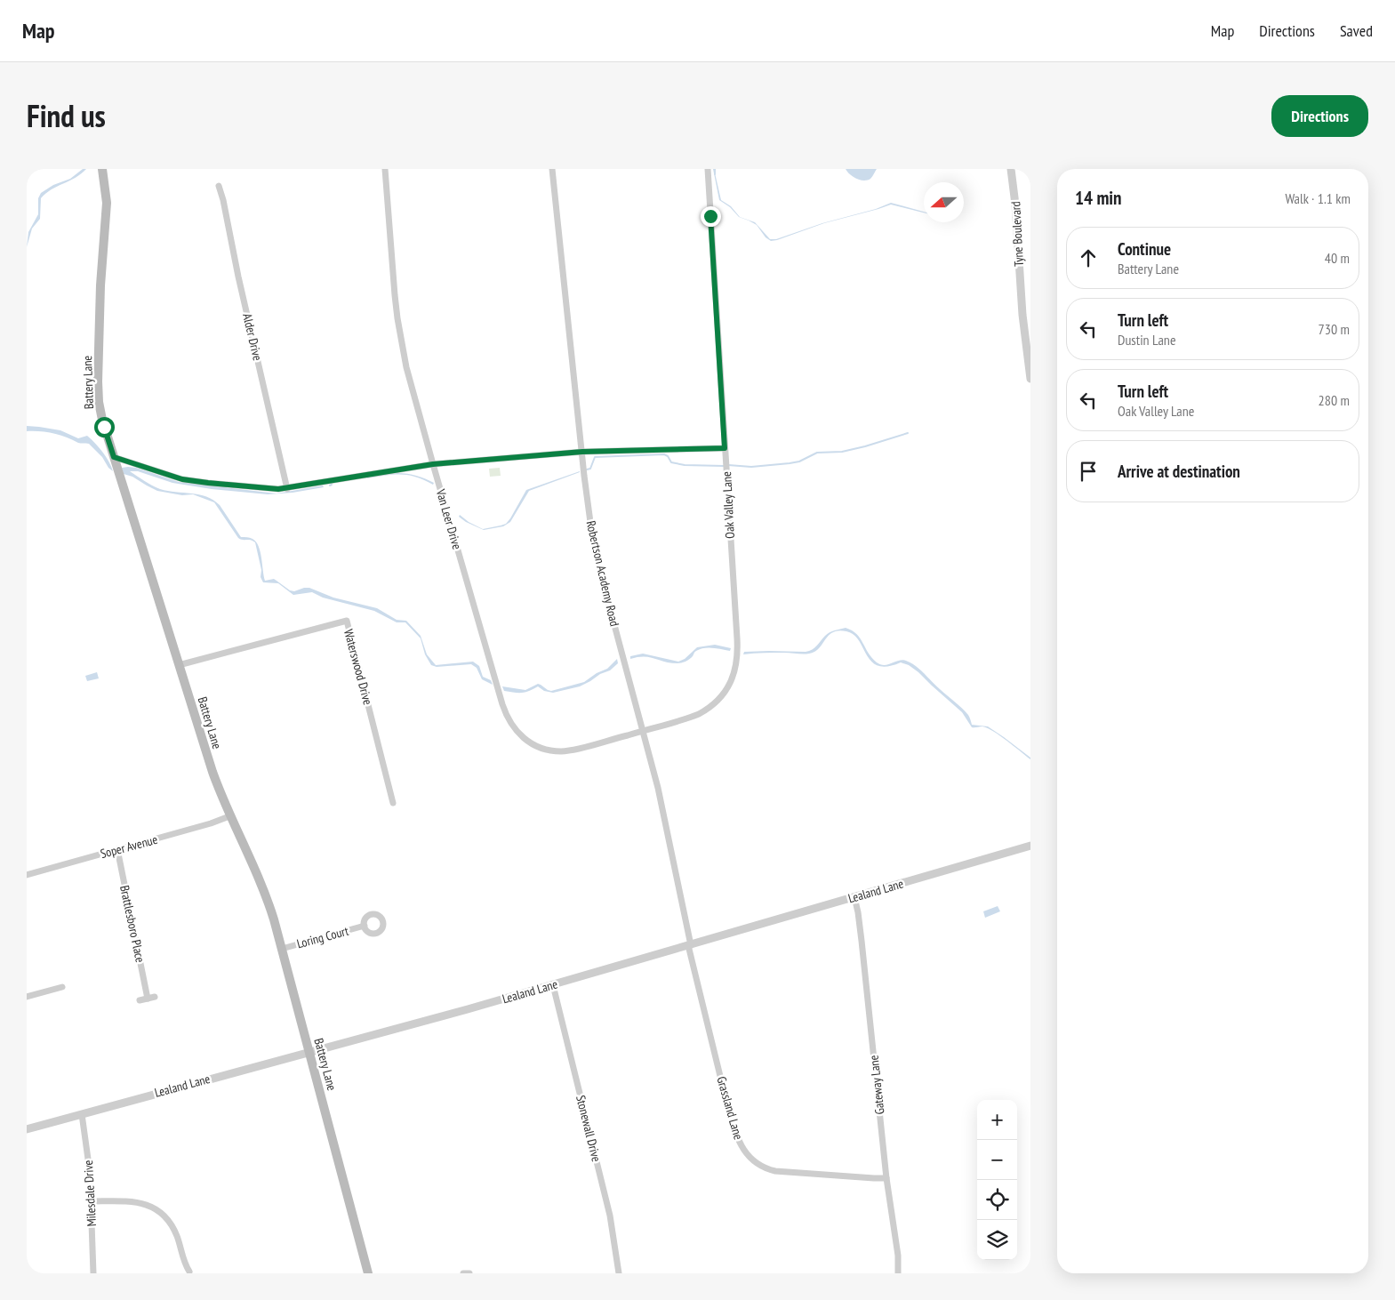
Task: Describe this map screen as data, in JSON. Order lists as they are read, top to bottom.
{
  "streets": {
    "main road": ["Battery Lane"],
    "street": [
      "Tyne Boulevard",
      "Alder Drive",
      "Oak Valley Lane",
      "Van Leer Drive",
      "Robertson Academy Road",
      "Waterswood Drive",
      "Soper Avenue",
      "Lealand Lane",
      "Brattlesboro Place",
      "Loring Court",
      "Gateway Lane",
      "Grassland Lane",
      "Stonewall Drive",
      "Milesdale Drive"
    ]
  },
  "crossings": [
    ["Battery Lane", "Waterswood Drive"],
    ["Battery Lane", "Soper Avenue"],
    ["Battery Lane", "Lealand Lane"],
    ["Battery Lane", "Loring Court"],
    ["Oak Valley Lane", "Van Leer Drive"],
    ["Oak Valley Lane", "Robertson Academy Road"],
    ["Van Leer Drive", "Robertson Academy Road"],
    ["Robertson Academy Road", "Lealand Lane"],
    ["Robertson Academy Road", "Grassland Lane"],
    ["Soper Avenue", "Brattlesboro Place"],
    ["Lealand Lane", "Gateway Lane"],
    ["Lealand Lane", "Grassland Lane"],
    ["Lealand Lane", "Stonewall Drive"],
    ["Lealand Lane", "Milesdale Drive"],
    ["Gateway Lane", "Grassland Lane"]
  ],
  "north": "left",
  "page": {
    "header": "Map",
    "nav": ["Map", "Directions", "Saved"],
    "title": "Find us",
    "buttons": "Directions",
    "heading": ["14 min", "Walk · 1.1 km"],
    "list": [
      ["Continue", "Battery Lane", "40 m"],
      ["Turn left", "Dustin Lane", "730 m"],
      ["Turn left", "Oak Valley Lane", "280 m"],
      "Arrive at destination"
    ],
    "map_buttons": ["+", "−"]
  }
}
